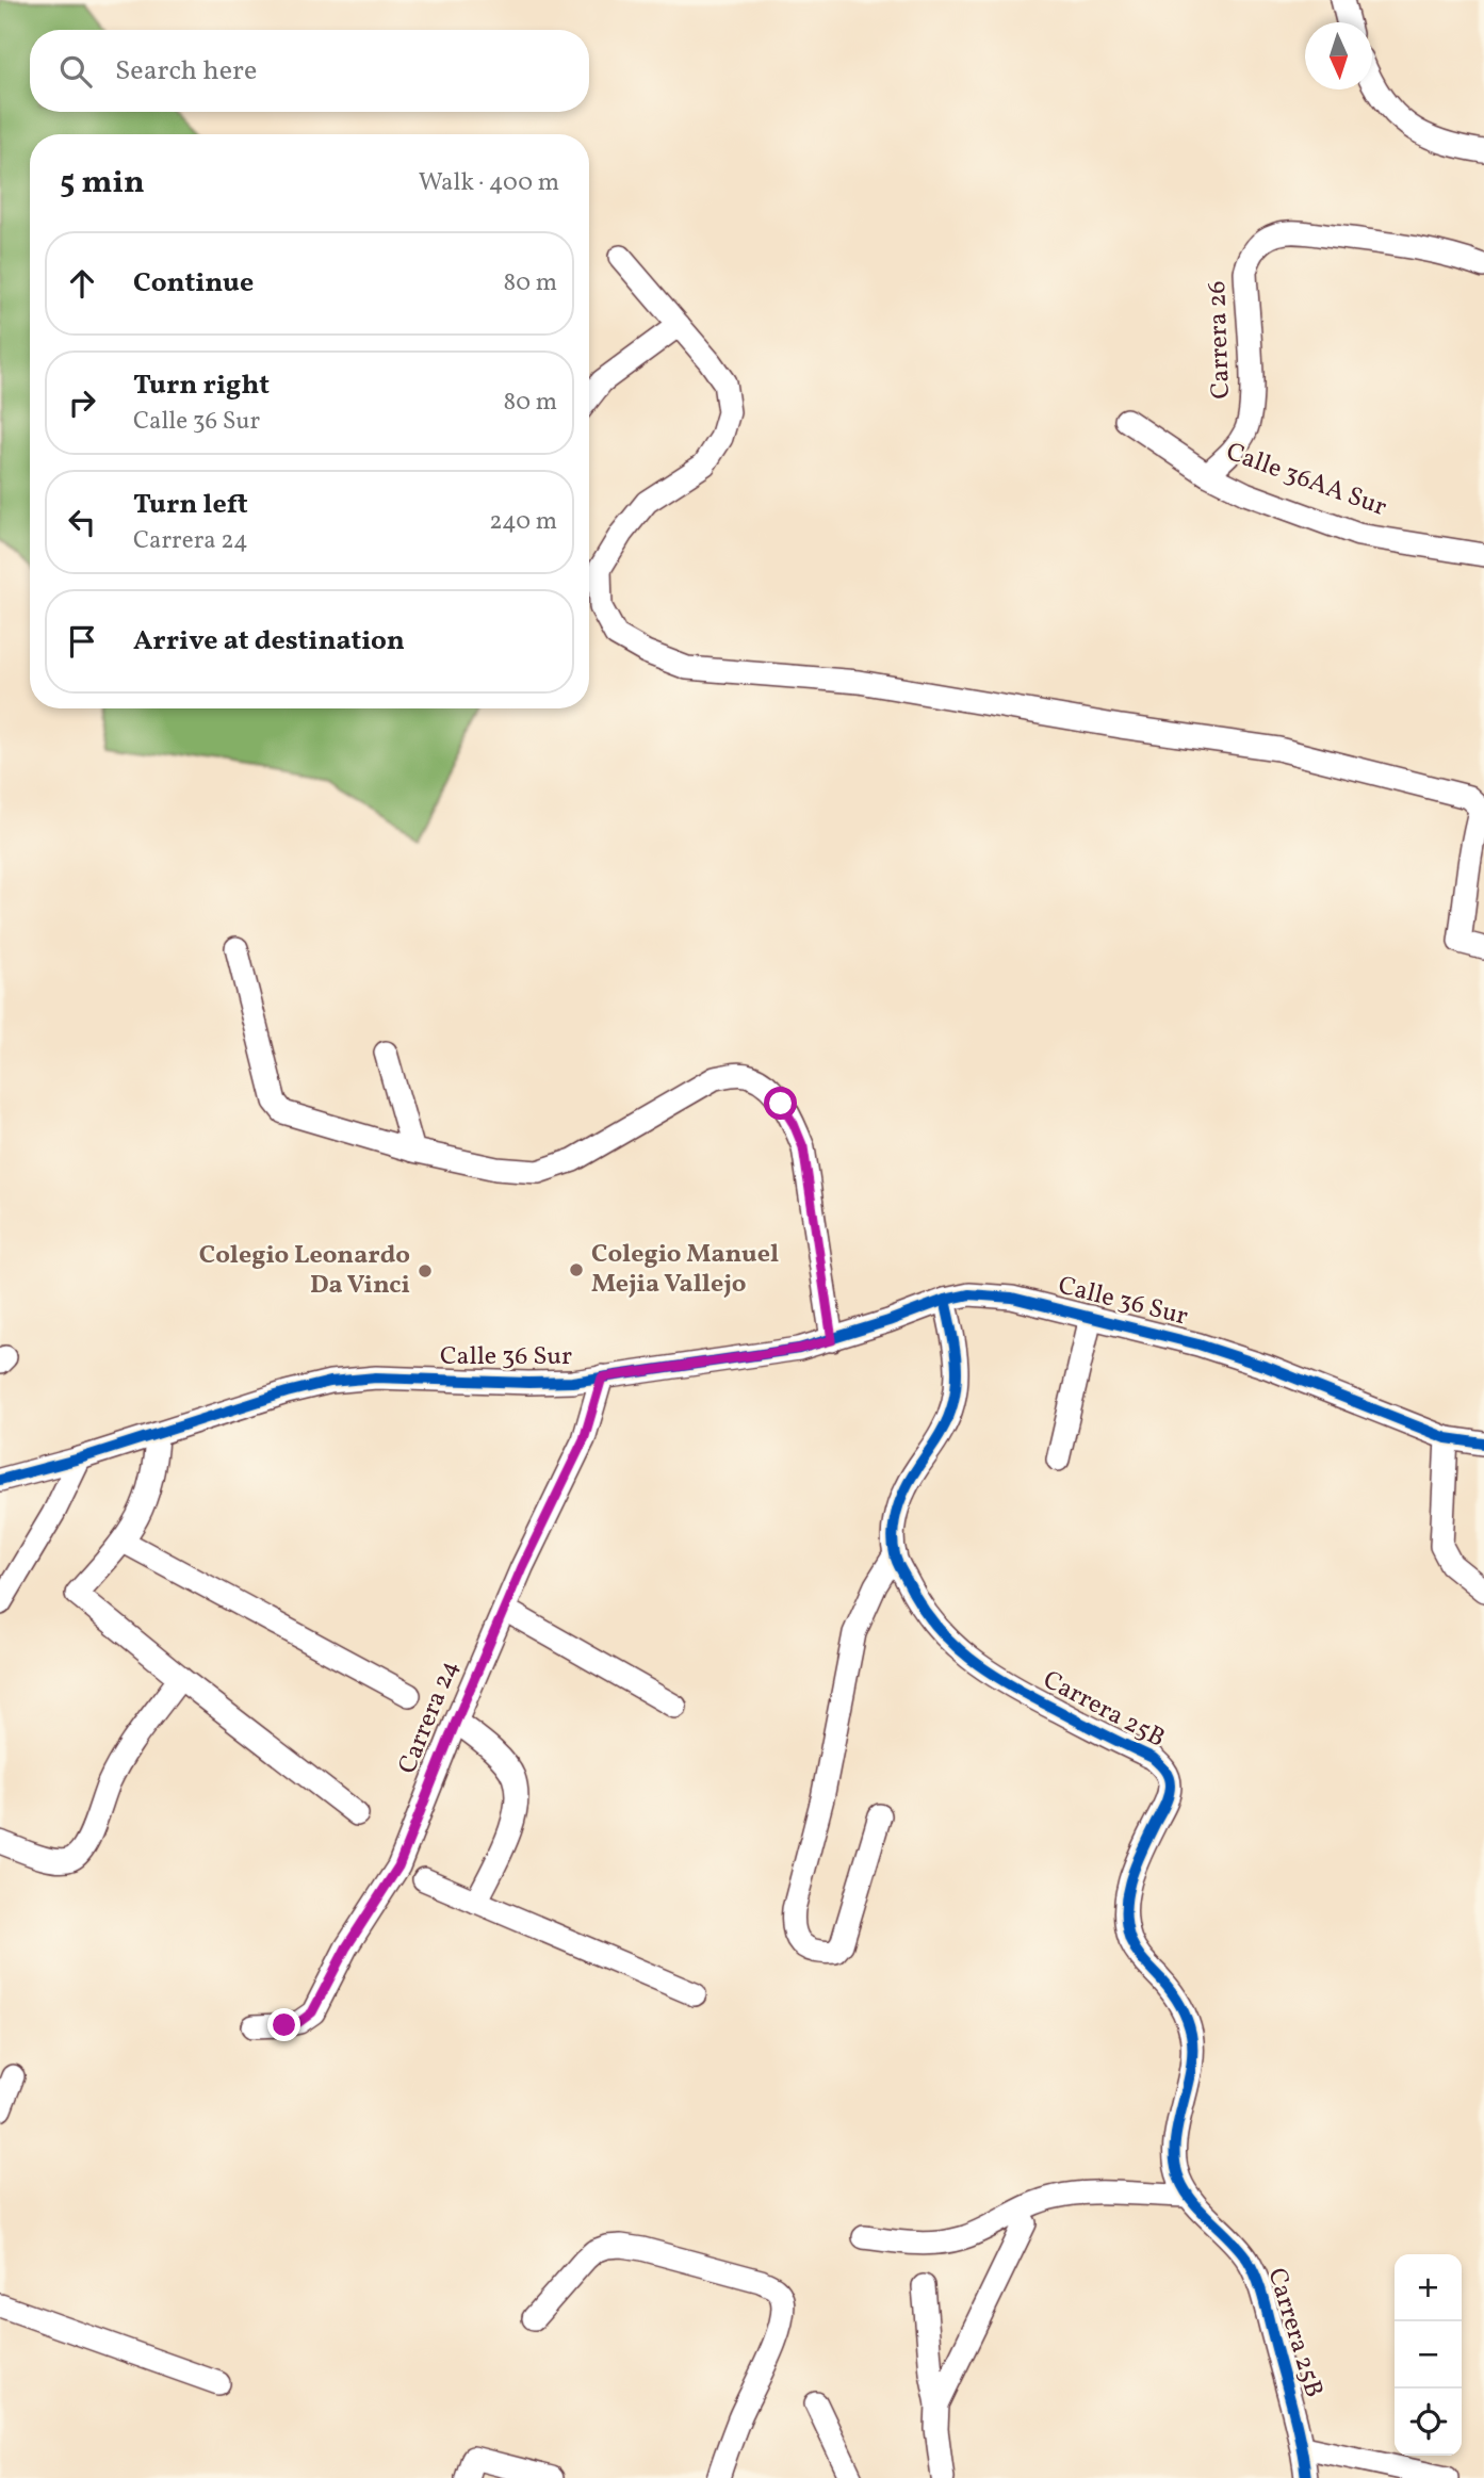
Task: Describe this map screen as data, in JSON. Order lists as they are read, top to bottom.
{
  "streets": {
    "street": [
      "Carrera 26",
      "Calle 36AA Sur",
      "Calle 36 Sur",
      "Carrera 25B",
      "Carrera 24"
    ]
  },
  "crossings": [
    ["Carrera 26", "Calle 36AA Sur"],
    ["Calle 36 Sur", "Carrera 25B"],
    ["Calle 36 Sur", "Carrera 24"]
  ],
  "places": ["Colegio Manuel Mejia Vallejo", "Colegio Leonardo Da Vinci"],
  "north": "bottom",
  "page": {
    "search": "Search here",
    "heading": ["5 min", "Walk · 400 m"],
    "list": [
      ["Continue", "80 m"],
      ["Turn right", "Calle 36 Sur", "80 m"],
      ["Turn left", "Carrera 24", "240 m"],
      "Arrive at destination"
    ],
    "map_buttons": ["+", "−"]
  }
}
